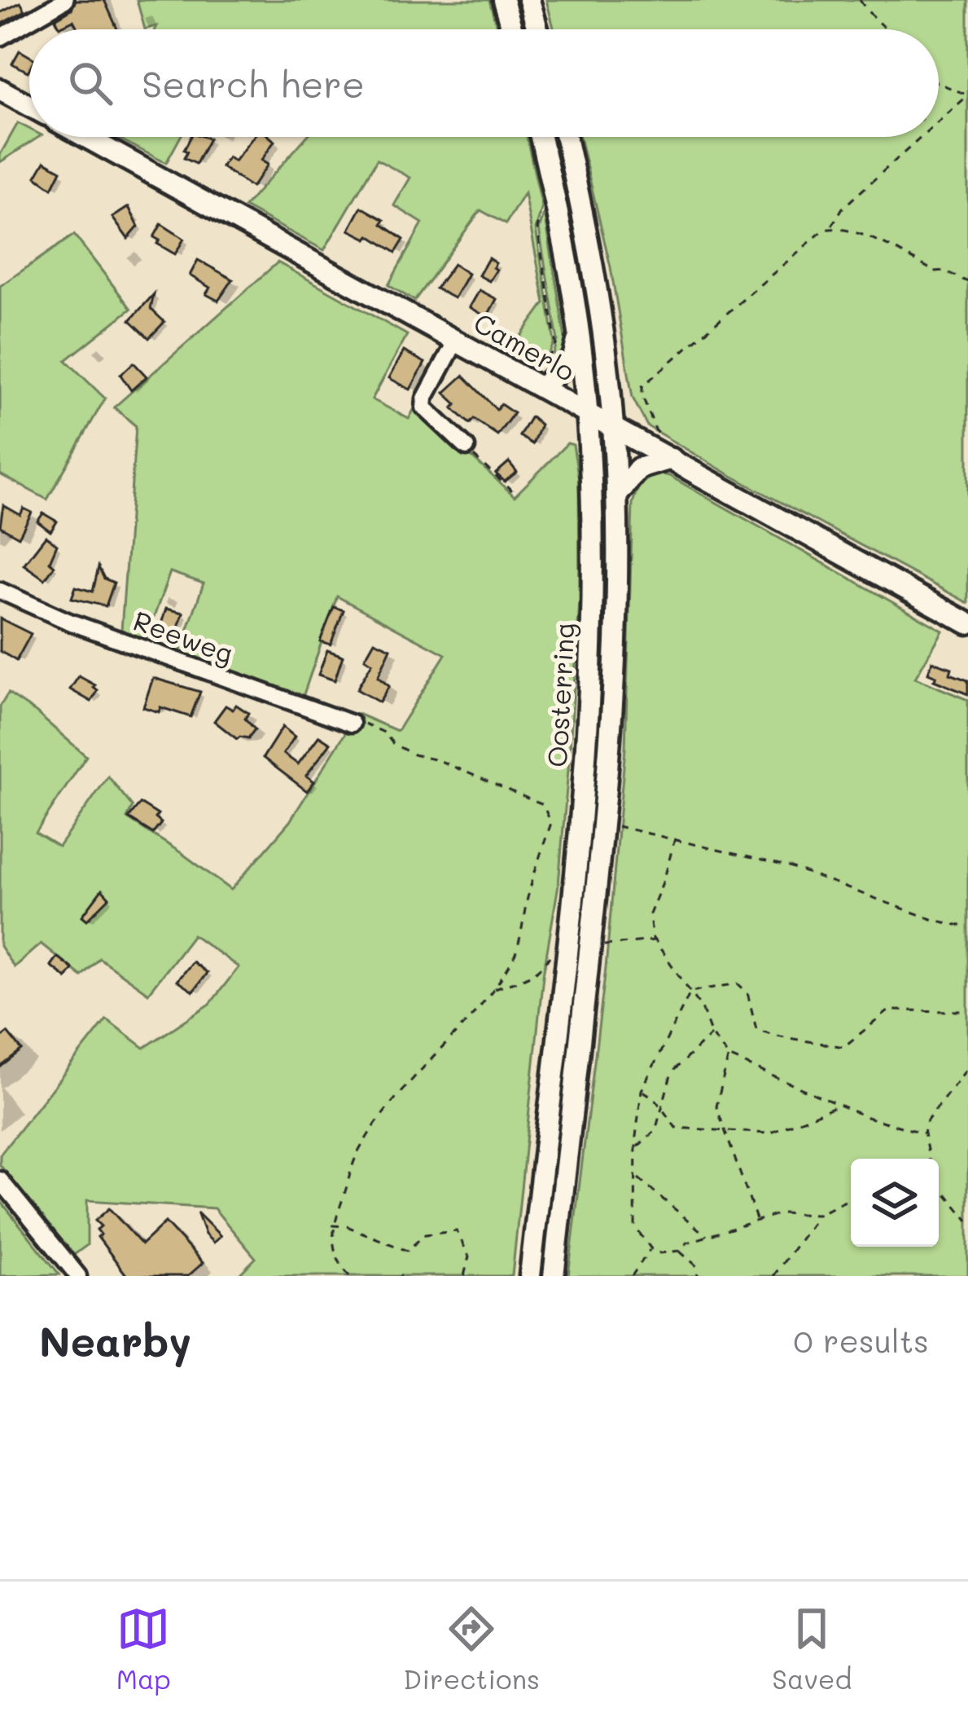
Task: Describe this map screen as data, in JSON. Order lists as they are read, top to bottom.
{
  "streets": {
    "main road": ["Camerlo", "Oosterring"],
    "street": ["Reeweg"]
  },
  "crossings": [
    ["Camerlo", "Oosterring"]
  ],
  "page": {
    "search": "Search here",
    "heading": ["Nearby", "0 results"],
    "nav": ["Map", "Directions", "Saved"]
  }
}
